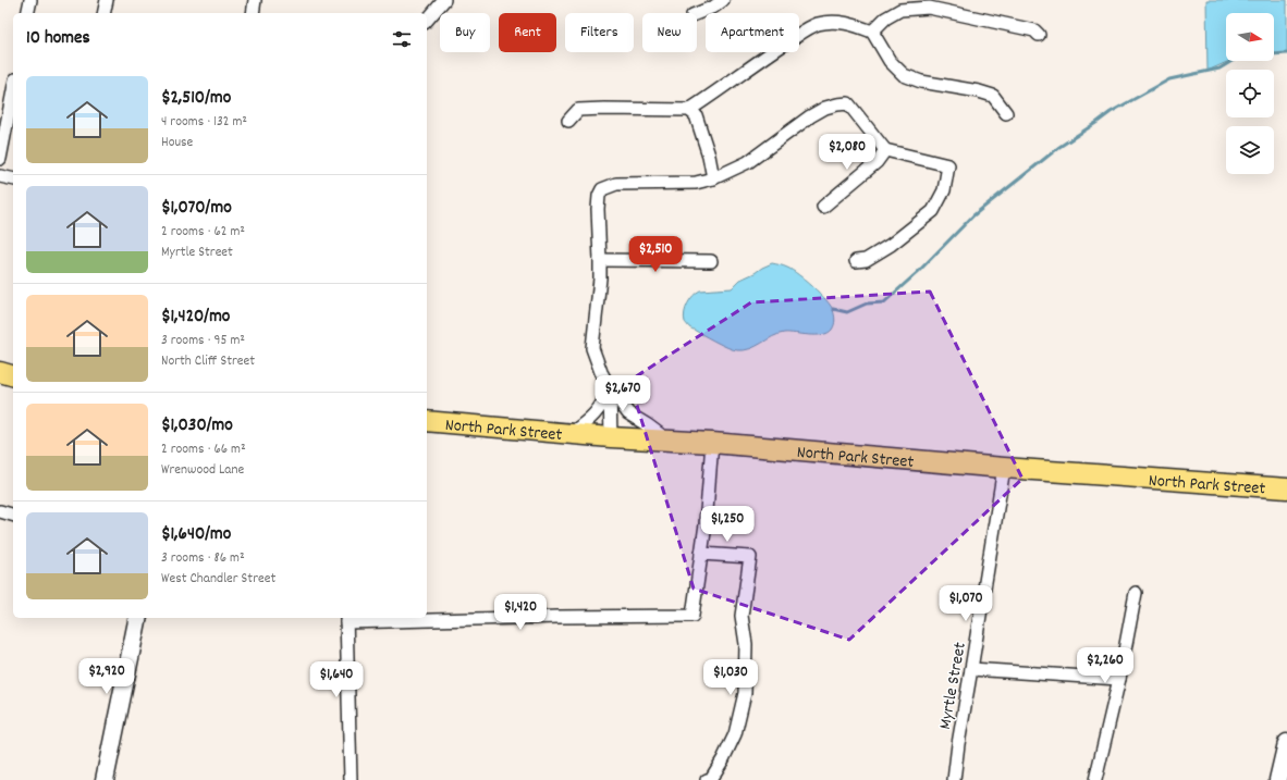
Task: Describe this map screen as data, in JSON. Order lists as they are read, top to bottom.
{
  "streets": {
    "main road": ["North Park Street"],
    "street": ["Myrtle Street"]
  },
  "crossings": [
    ["North Park Street", "Myrtle Street"]
  ],
  "north": "right",
  "page": {
    "chip": [
      "Buy",
      "Rent",
      "Filters",
      "New",
      "Apartment"
    ],
    "heading": "10 homes",
    "list": [
      {
        "name": "$2,510/mo",
        "note": "4 rooms · 132 m² · House"
      },
      {
        "name": "$1,070/mo",
        "note": "2 rooms · 62 m² · Myrtle Street"
      },
      {
        "name": "$1,420/mo",
        "note": "3 rooms · 95 m² · North Cliff Street"
      },
      {
        "name": "$1,030/mo",
        "note": "2 rooms · 66 m² · Wrenwood Lane"
      },
      {
        "name": "$1,640/mo",
        "note": "3 rooms · 86 m² · West Chandler Street"
      }
    ],
    "price": [
      "$2,080",
      "$2,510",
      "$2,670",
      "$1,250",
      "$1,070",
      "$1,420",
      "$2,260",
      "$2,920",
      "$1,030",
      "$1,640"
    ]
  }
}
